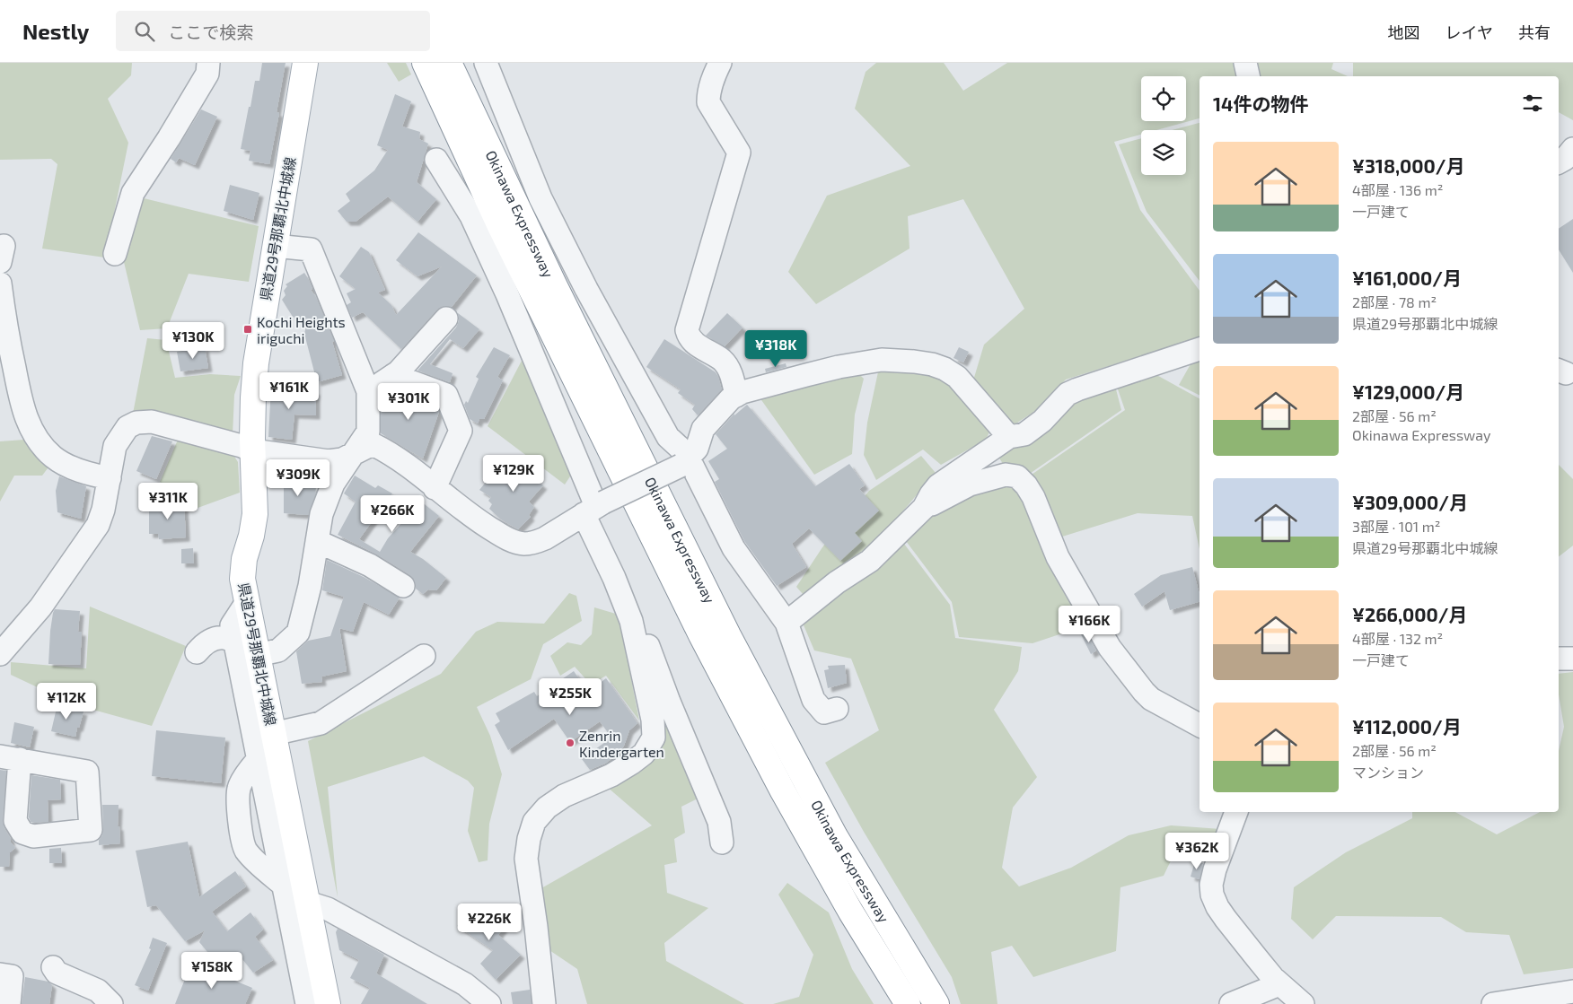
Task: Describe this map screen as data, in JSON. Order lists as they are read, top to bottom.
{
  "streets": {
    "main road": ["Okinawa Expressway", "県道29号那覇北中城線"]
  },
  "places": {
    "transit": ["Kochi Heights iriguchi"],
    "other": ["Zenrin Kindergarten"]
  },
  "page": {
    "header": "Nestly",
    "search": "ここで検索",
    "nav": ["地図", "レイヤ", "共有"],
    "heading": "14件の物件",
    "list": [
      {
        "name": "¥318,000/月",
        "note": "4部屋 · 136 m² · 一戸建て"
      },
      {
        "name": "¥161,000/月",
        "note": "2部屋 · 78 m² · 県道29号那覇北中城線"
      },
      {
        "name": "¥129,000/月",
        "note": "2部屋 · 56 m² · Okinawa Expressway"
      },
      {
        "name": "¥309,000/月",
        "note": "3部屋 · 101 m² · 県道29号那覇北中城線"
      },
      {
        "name": "¥266,000/月",
        "note": "4部屋 · 132 m² · 一戸建て"
      },
      {
        "name": "¥112,000/月",
        "note": "2部屋 · 56 m² · マンション"
      }
    ],
    "price": [
      "¥130K",
      "¥318K",
      "¥161K",
      "¥301K",
      "¥129K",
      "¥309K",
      "¥311K",
      "¥266K",
      "¥166K",
      "¥255K",
      "¥112K",
      "¥362K",
      "¥226K",
      "¥158K"
    ]
  }
}
